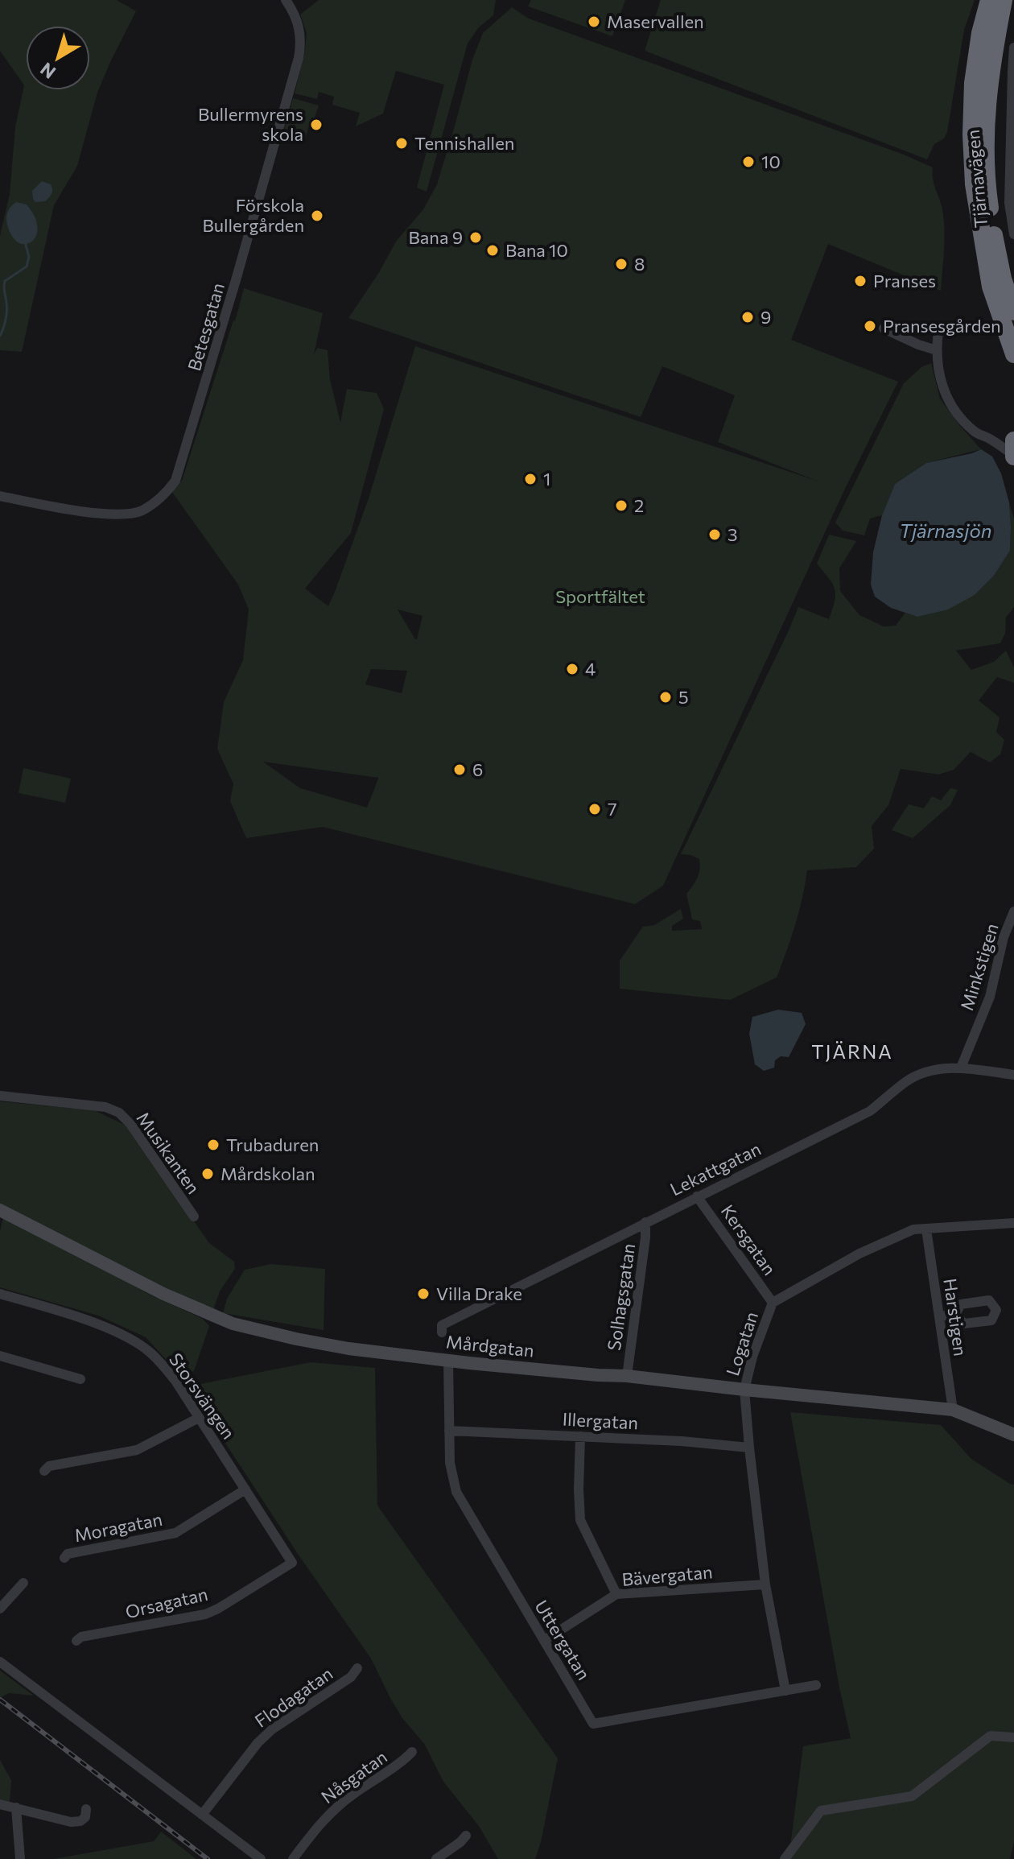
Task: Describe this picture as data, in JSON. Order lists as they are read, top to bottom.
{
  "streets": {
    "highway": ["Tjärnavägen"],
    "street": [
      "Betesgatan",
      "Minkstigen",
      "Musikanten",
      "Lekattgatan",
      "Kersgatan",
      "Solhagsgatan",
      "Harstigen",
      "Logatan",
      "Mårdgatan",
      "Storsvängen",
      "Illergatan",
      "Moragatan",
      "Bävergatan",
      "Orsagatan",
      "Uttergatan",
      "Flodagatan",
      "Nåsgatan"
    ]
  },
  "crossings": [
    ["Minkstigen", "Lekattgatan"],
    ["Lekattgatan", "Kersgatan"],
    ["Lekattgatan", "Solhagsgatan"],
    ["Kersgatan", "Logatan"],
    ["Solhagsgatan", "Mårdgatan"],
    ["Harstigen", "Logatan"],
    ["Harstigen", "Mårdgatan"],
    ["Logatan", "Mårdgatan"],
    ["Logatan", "Illergatan"],
    ["Logatan", "Bävergatan"],
    ["Logatan", "Uttergatan"],
    ["Mårdgatan", "Uttergatan"],
    ["Storsvängen", "Moragatan"],
    ["Storsvängen", "Orsagatan"],
    ["Illergatan", "Uttergatan"],
    ["Bävergatan", "Uttergatan"]
  ],
  "districts": ["TJÄRNA"],
  "water": ["Tjärnasjön"],
  "parks": ["Sportfältet"],
  "places": [
    "Maservallen",
    "Bullermyrens skola",
    "Tennishallen",
    "10",
    "Förskola Bullergården",
    "Bana 9",
    "Bana 10",
    "8",
    "Pranses",
    "9",
    "Pransesgården",
    "1",
    "2",
    "3",
    "4",
    "5",
    "6",
    "7",
    "Trubaduren",
    "Mårdskolan",
    "Villa Drake"
  ],
  "north": "bottom left"
}
